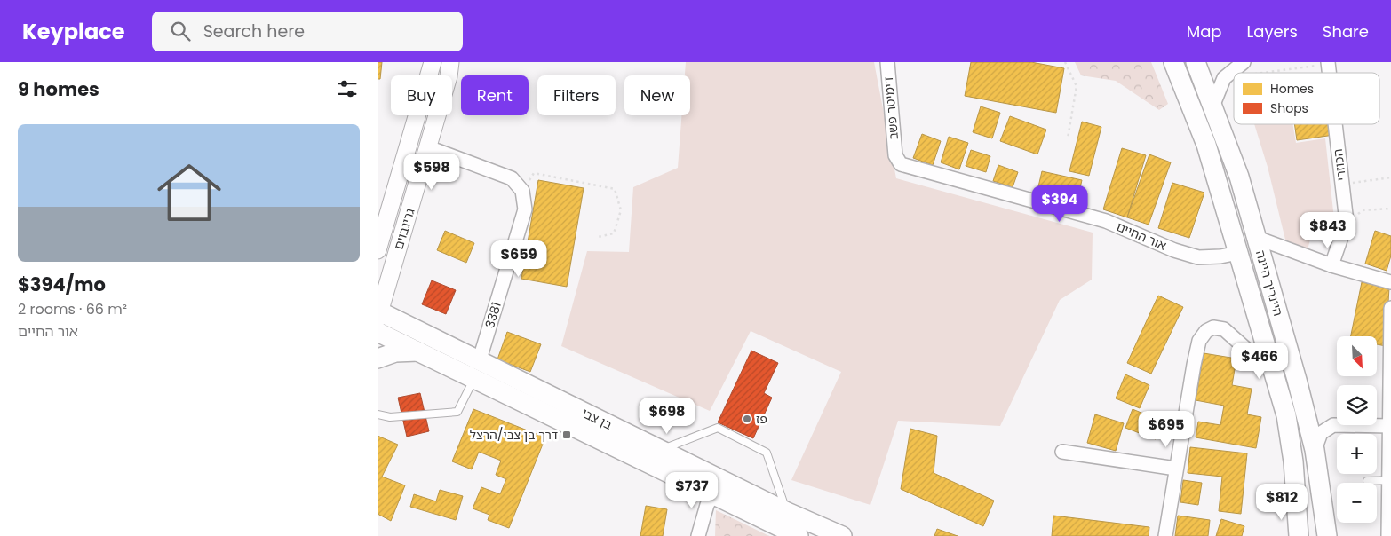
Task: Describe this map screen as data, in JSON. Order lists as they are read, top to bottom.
{
  "streets": {
    "main road": ["היינריך היינה", "בן צבי"],
    "street": [
      "דימיטר פשב",
      "הכוזרי",
      "גרינבוים",
      "אור החיים",
      "3381"
    ]
  },
  "crossings": [
    ["דימיטר פשב", "אור החיים"],
    ["גרינבוים", "בן צבי"],
    ["אור החיים", "היינריך היינה"],
    ["3381", "בן צבי"]
  ],
  "places": {
    "other": ["פז"],
    "transit": ["דרך בן צבי/הרצל"]
  },
  "legend": ["Homes", "Shops"],
  "north": "bottom right",
  "page": {
    "header": "Keyplace",
    "search": "Search here",
    "nav": ["Map", "Layers", "Share"],
    "heading": "9 homes",
    "chip": [
      "Buy",
      "Rent",
      "Filters",
      "New"
    ],
    "list": [
      {
        "name": "$394/mo",
        "note": "2 rooms · 66 m² · אור החיים"
      }
    ],
    "price": [
      "$598",
      "$394",
      "$843",
      "$659",
      "$466",
      "$698",
      "$695",
      "$737",
      "$812"
    ],
    "map_buttons": ["+", "−"]
  }
}
